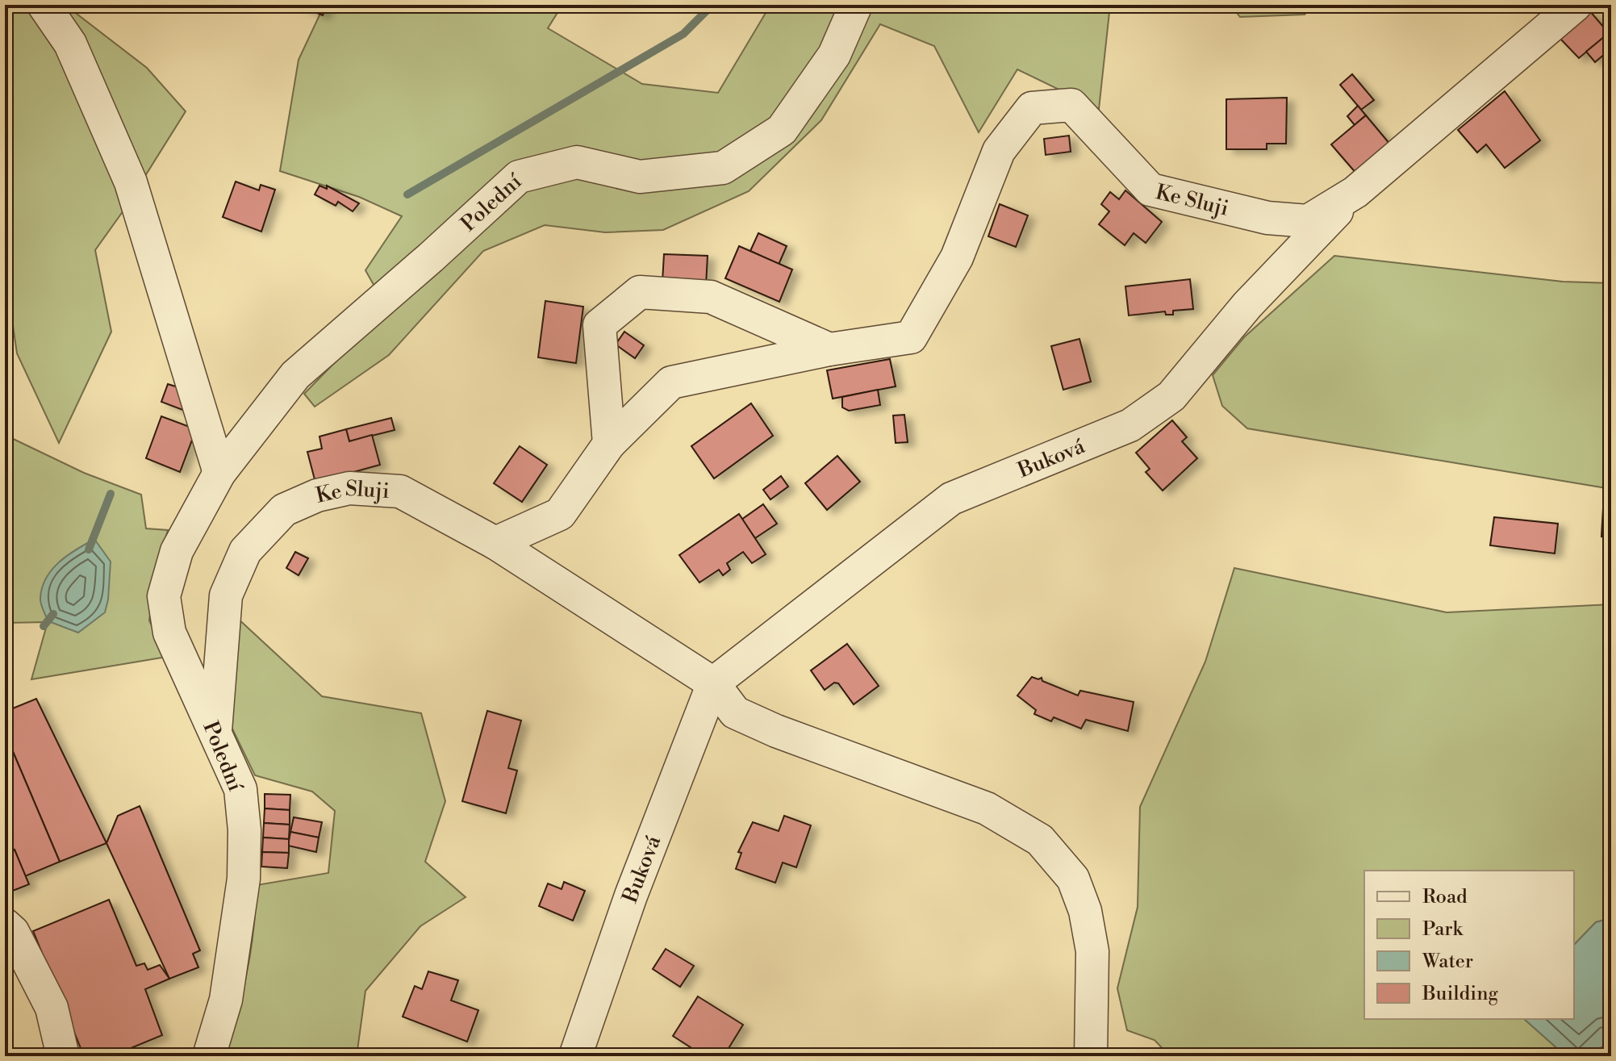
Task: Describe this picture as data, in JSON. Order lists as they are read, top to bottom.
{
  "streets": {
    "street": ["Ke Sluji", "Polední", "Buková"]
  },
  "crossings": [
    ["Ke Sluji", "Polední"],
    ["Ke Sluji", "Buková"]
  ],
  "legend": [
    "Road",
    "Park",
    "Water",
    "Building"
  ]
}
